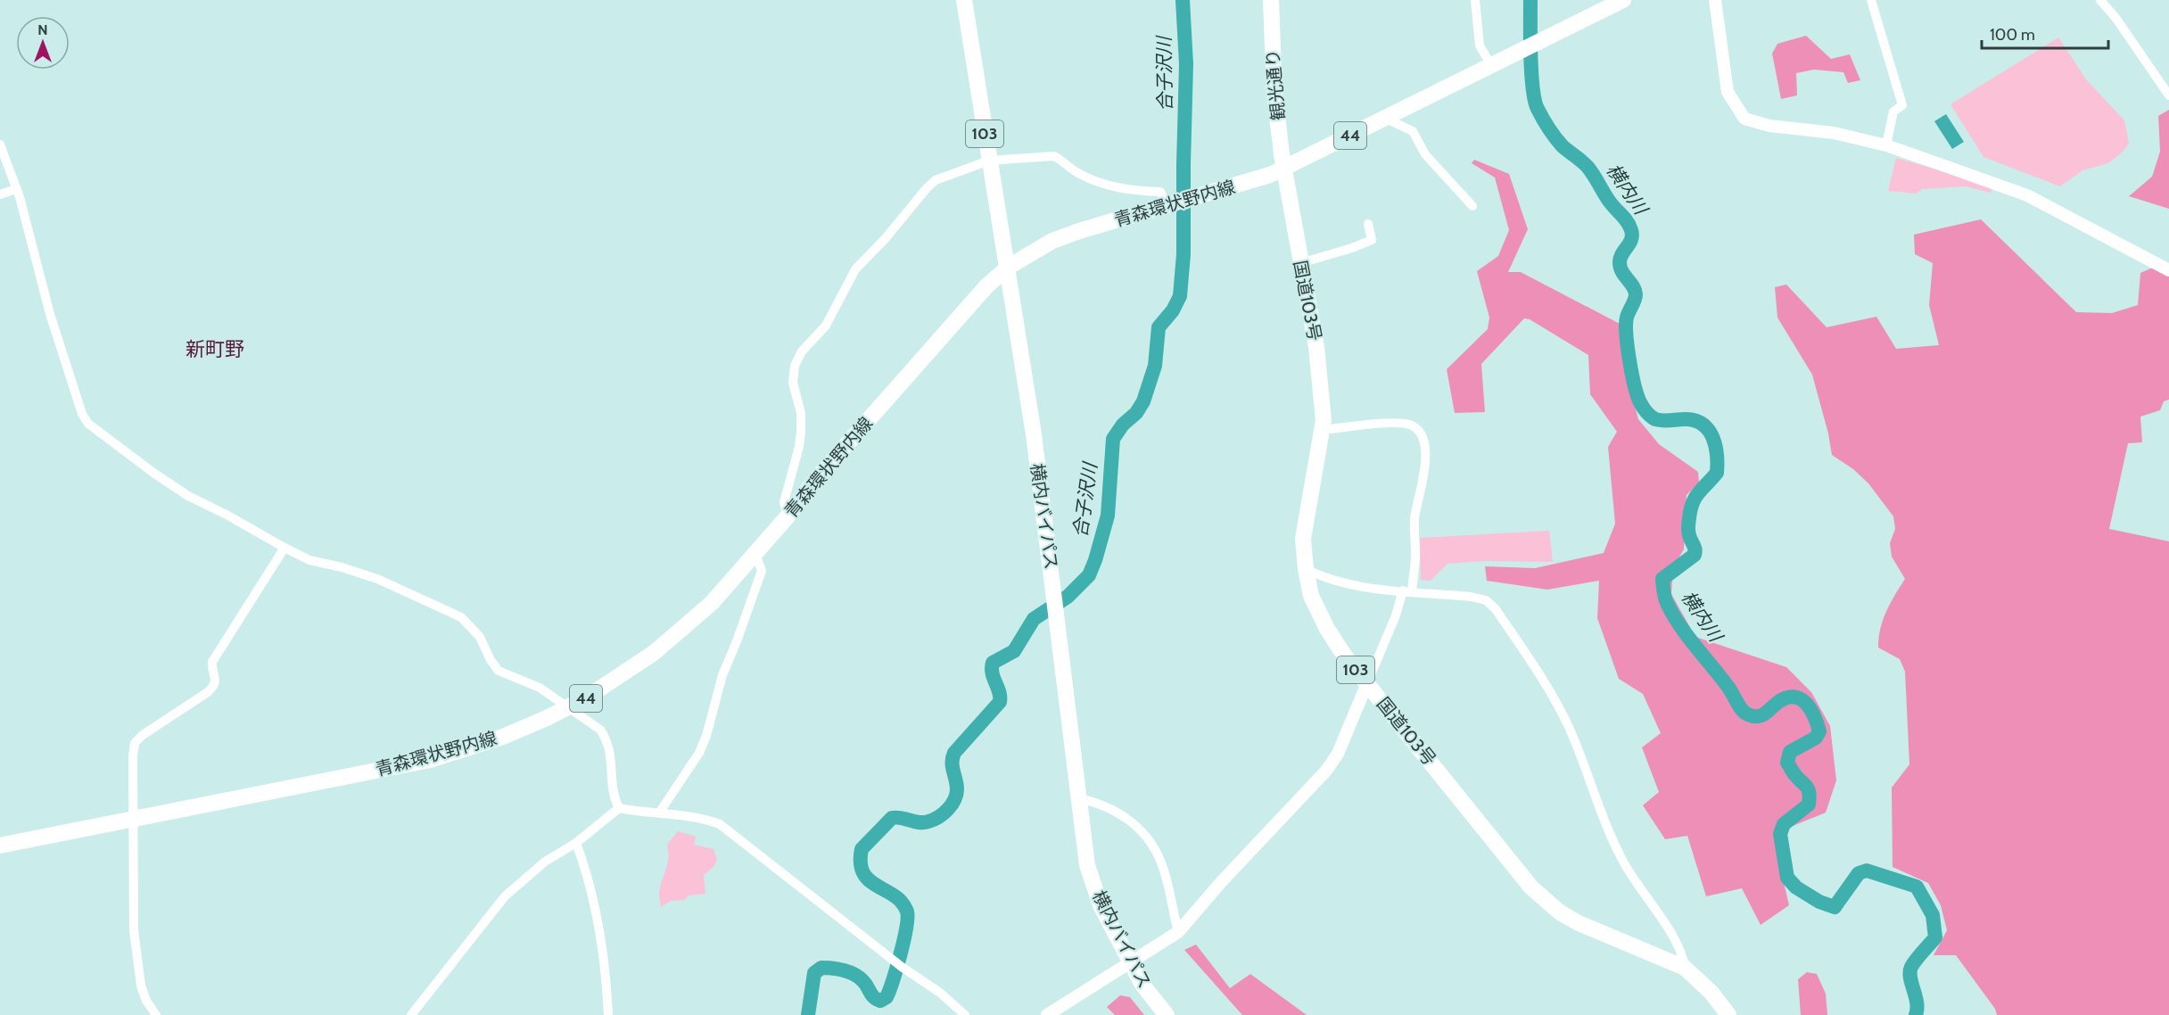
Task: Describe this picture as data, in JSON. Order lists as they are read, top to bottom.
{
  "streets": {
    "main road": [
      "観光通り",
      "103",
      "44",
      "青森環状野内線",
      "国道103号",
      "横内バイパス"
    ]
  },
  "crossings": [
    ["観光通り", "青森環状野内線"],
    ["観光通り", "国道103号"],
    ["青森環状野内線", "国道103号"],
    ["青森環状野内線", "横内バイパス"]
  ],
  "districts": ["新町野"],
  "water": ["合子沢川", "横内川"],
  "scale_bar": "100 m",
  "north": "top"
}
